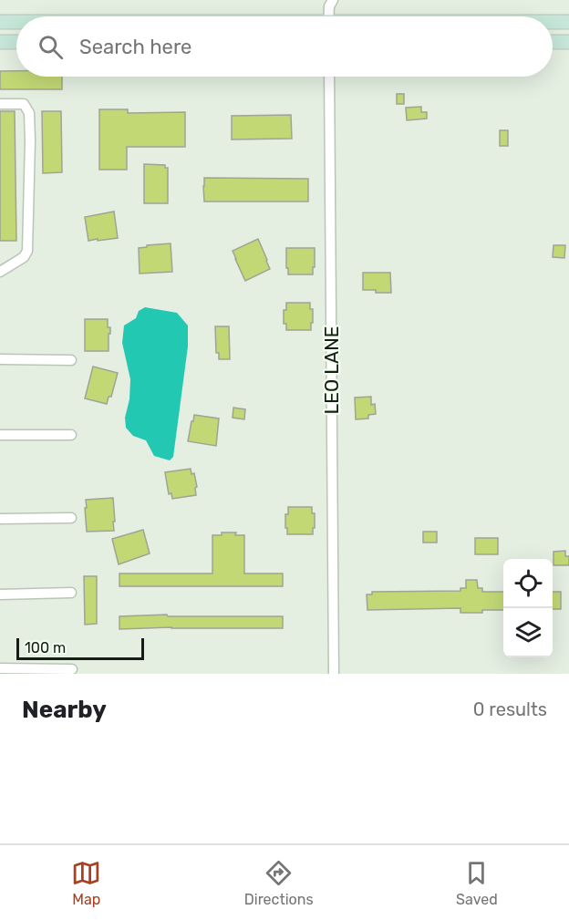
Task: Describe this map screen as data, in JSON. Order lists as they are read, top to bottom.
{
  "streets": {
    "street": ["LEO LANE"]
  },
  "scale_bar": "100 m",
  "page": {
    "search": "Search here",
    "scale": "100 m",
    "heading": ["Nearby", "0 results"],
    "nav": ["Map", "Directions", "Saved"]
  }
}
